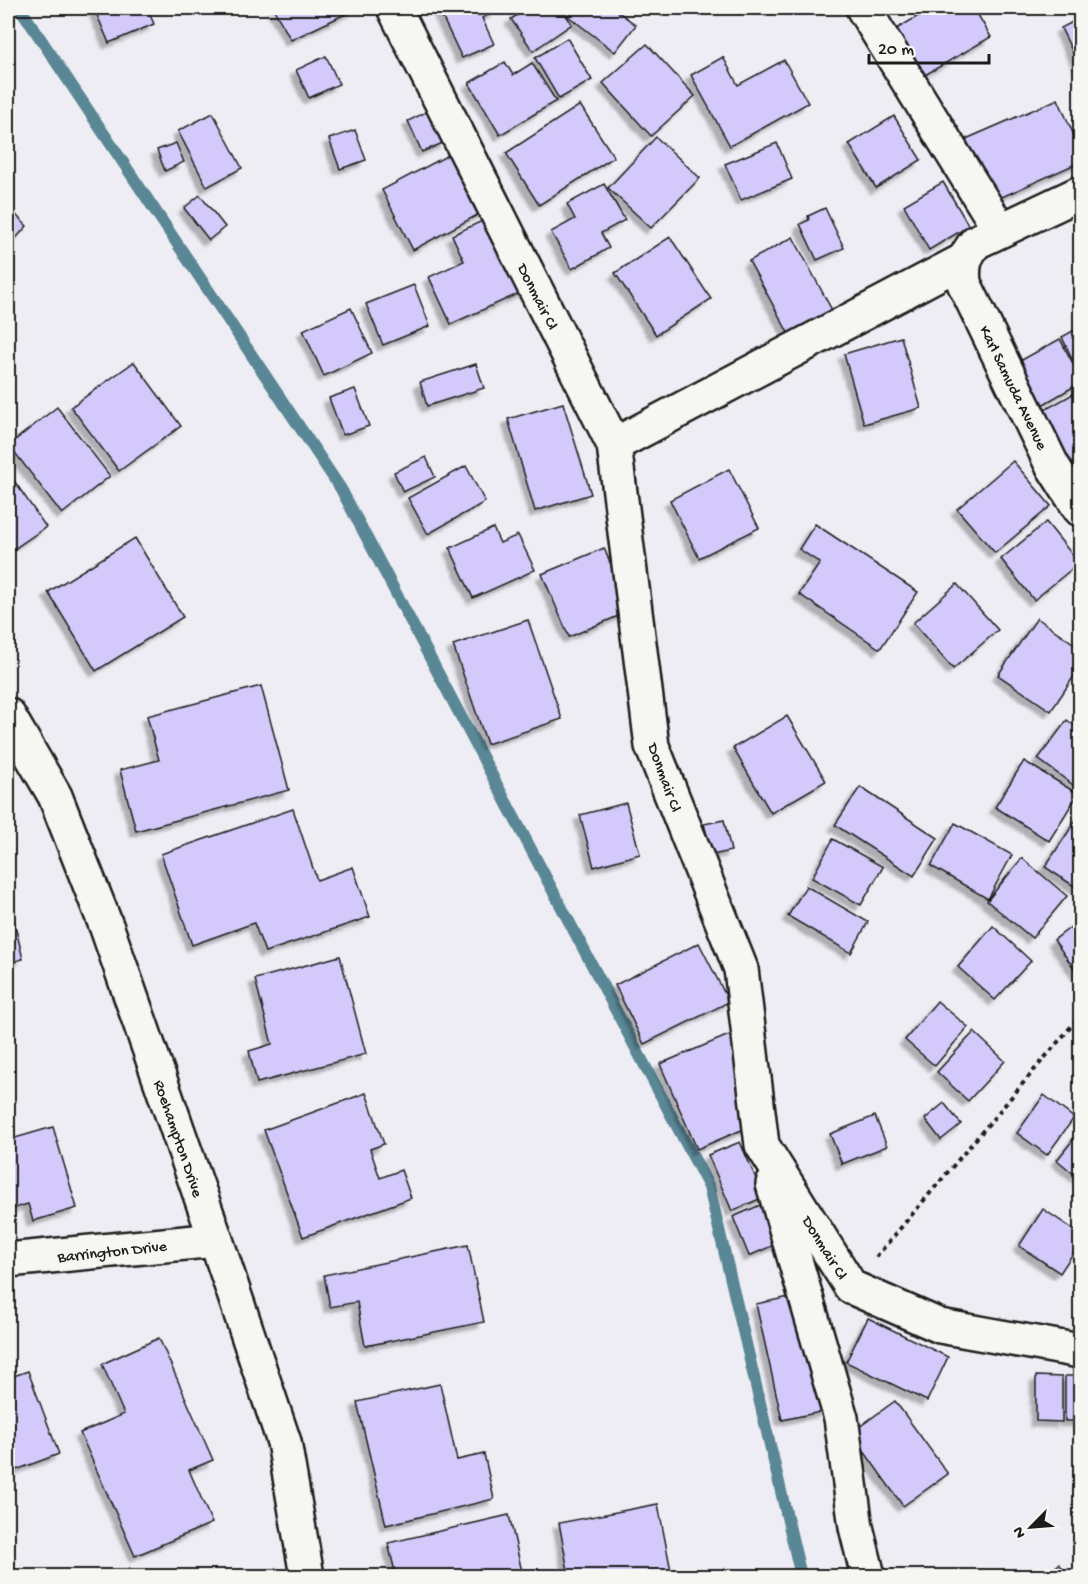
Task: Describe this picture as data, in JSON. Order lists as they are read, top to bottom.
{
  "streets": {
    "street": [
      "Donmair Cl",
      "Karl Samuda Avenue",
      "Roehampton Drive",
      "Barrington Drive"
    ]
  },
  "crossings": [
    ["Roehampton Drive", "Barrington Drive"]
  ],
  "scale_bar": "20 m",
  "north": "bottom left"
}
